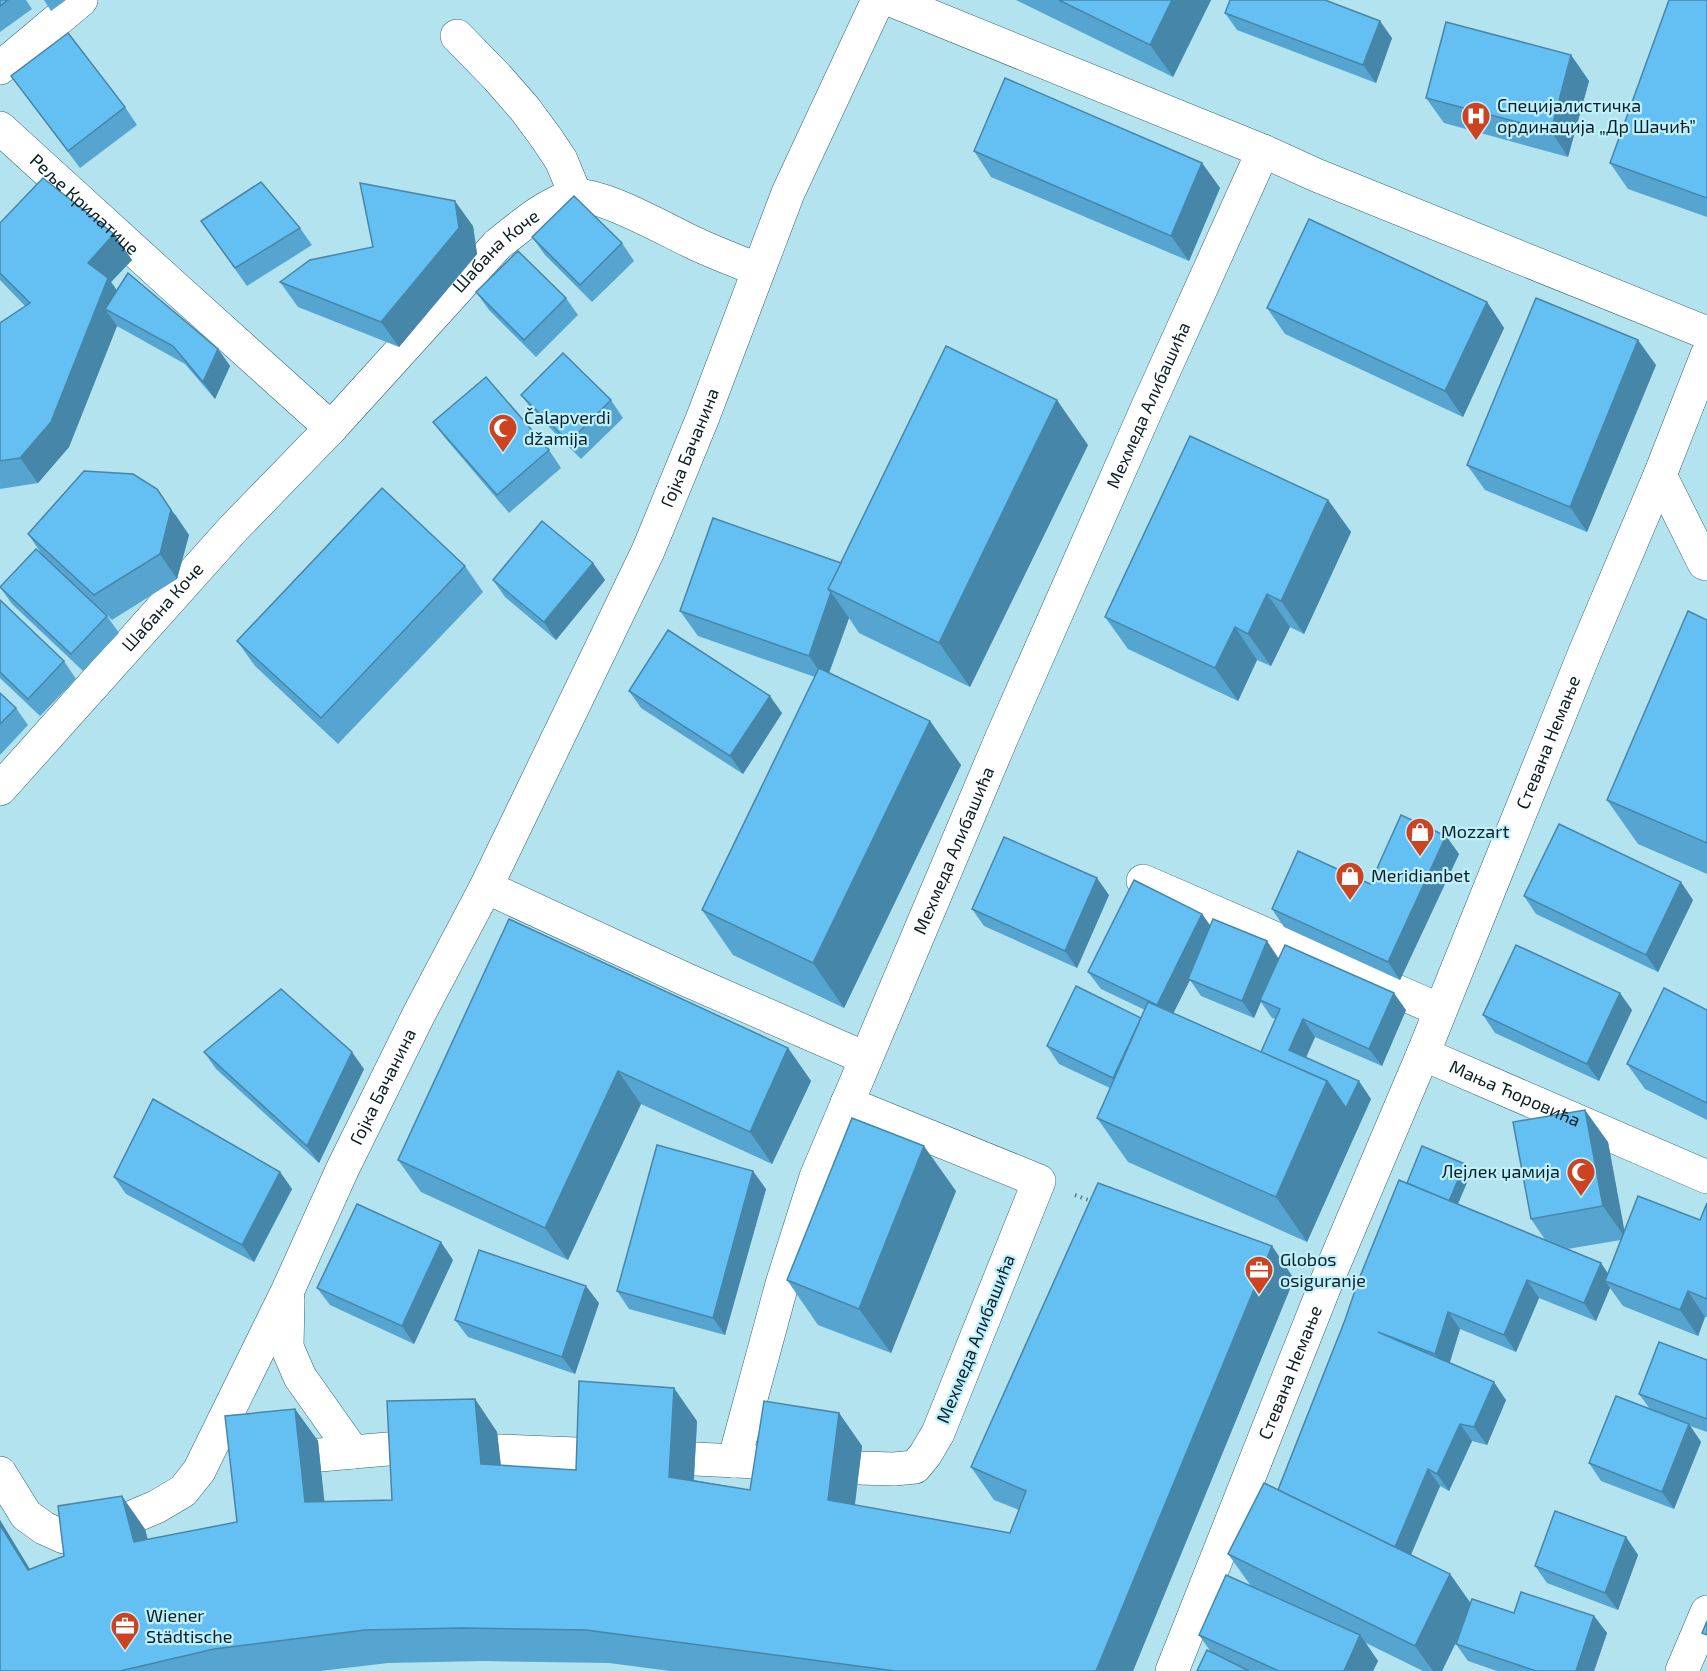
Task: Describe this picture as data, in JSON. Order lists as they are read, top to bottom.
{
  "streets": {
    "street": [
      "Реље Крилатице",
      "Шабана Коче",
      "Мехмеда Алибашића",
      "Гојка Бачанина",
      "Стевана Немање",
      "Мања Ћоровића"
    ]
  },
  "crossings": [
    ["Реље Крилатице", "Шабана Коче"],
    ["Стевана Немање", "Мања Ћоровића"]
  ],
  "places": {
    "hospital": ["Специјалистичка ординација „Др Шачић”"],
    "mosque": ["Čalapverdi džamija", "Лејлек џамија"],
    "shop": ["Mozzart", "Meridianbet"],
    "office": ["Globos osiguranje", "Wiener Städtische"]
  }
}
